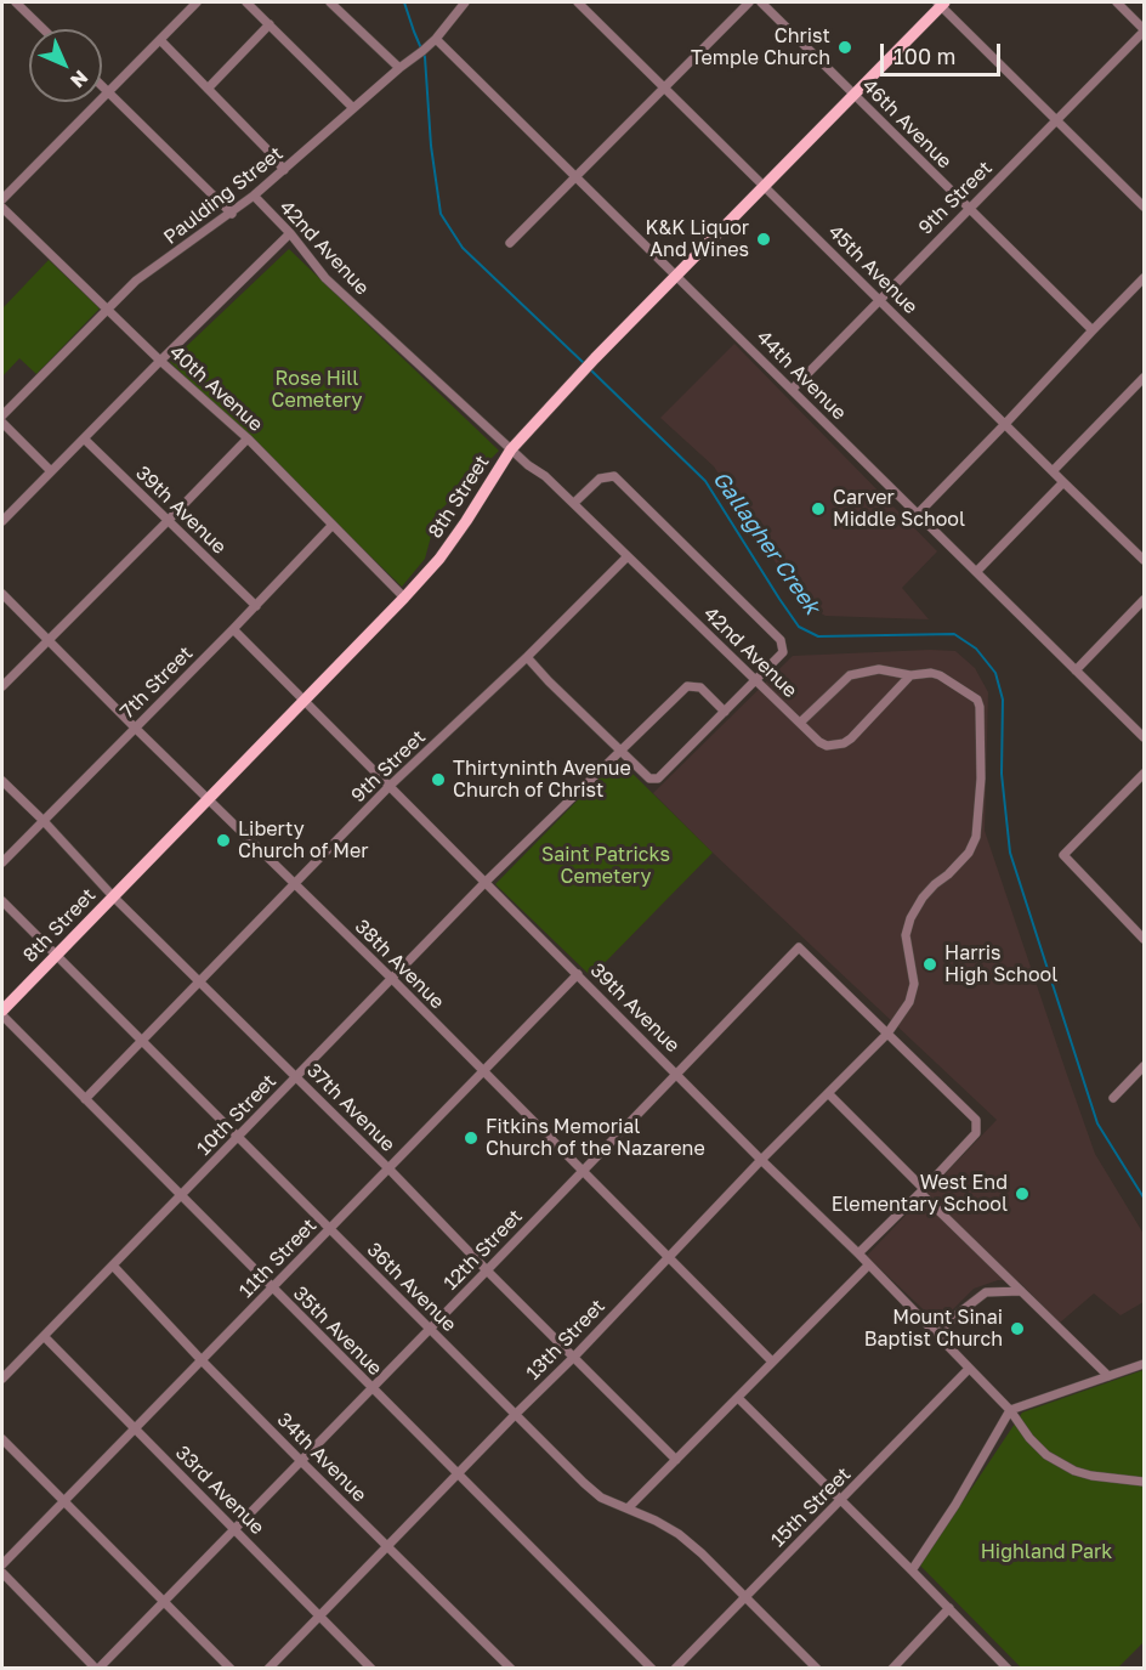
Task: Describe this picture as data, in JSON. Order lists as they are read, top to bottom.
{
  "streets": {
    "main road": ["8th Street"],
    "street": [
      "46th Avenue",
      "Paulding Street",
      "9th Street",
      "42nd Avenue",
      "45th Avenue",
      "44th Avenue",
      "40th Avenue",
      "39th Avenue",
      "7th Street",
      "38th Avenue",
      "37th Avenue",
      "10th Street",
      "12th Street",
      "11th Street",
      "36th Avenue",
      "35th Avenue",
      "13th Street",
      "34th Avenue",
      "33rd Avenue",
      "15th Street"
    ]
  },
  "crossings": [
    ["46th Avenue", "9th Street"],
    ["46th Avenue", "8th Street"],
    ["Paulding Street", "42nd Avenue"],
    ["Paulding Street", "44th Avenue"],
    ["Paulding Street", "40th Avenue"],
    ["9th Street", "42nd Avenue"],
    ["9th Street", "45th Avenue"],
    ["9th Street", "44th Avenue"],
    ["9th Street", "39th Avenue"],
    ["9th Street", "38th Avenue"],
    ["9th Street", "37th Avenue"],
    ["9th Street", "36th Avenue"],
    ["9th Street", "35th Avenue"],
    ["42nd Avenue", "8th Street"],
    ["45th Avenue", "8th Street"],
    ["44th Avenue", "8th Street"],
    ["40th Avenue", "8th Street"],
    ["40th Avenue", "7th Street"],
    ["8th Street", "39th Avenue"],
    ["8th Street", "38th Avenue"],
    ["8th Street", "37th Avenue"],
    ["8th Street", "36th Avenue"],
    ["8th Street", "35th Avenue"],
    ["39th Avenue", "7th Street"],
    ["39th Avenue", "10th Street"],
    ["39th Avenue", "12th Street"],
    ["39th Avenue", "11th Street"],
    ["39th Avenue", "13th Street"],
    ["39th Avenue", "15th Street"],
    ["7th Street", "38th Avenue"],
    ["7th Street", "37th Avenue"],
    ["38th Avenue", "10th Street"],
    ["38th Avenue", "12th Street"],
    ["38th Avenue", "11th Street"],
    ["38th Avenue", "13th Street"],
    ["37th Avenue", "10th Street"],
    ["37th Avenue", "12th Street"],
    ["37th Avenue", "11th Street"],
    ["37th Avenue", "13th Street"],
    ["10th Street", "36th Avenue"],
    ["10th Street", "35th Avenue"],
    ["10th Street", "34th Avenue"],
    ["10th Street", "33rd Avenue"],
    ["12th Street", "36th Avenue"],
    ["12th Street", "35th Avenue"],
    ["12th Street", "13th Street"],
    ["12th Street", "34th Avenue"],
    ["12th Street", "33rd Avenue"],
    ["11th Street", "36th Avenue"],
    ["11th Street", "35th Avenue"],
    ["11th Street", "34th Avenue"],
    ["11th Street", "33rd Avenue"],
    ["36th Avenue", "13th Street"],
    ["36th Avenue", "15th Street"],
    ["35th Avenue", "13th Street"],
    ["13th Street", "34th Avenue"],
    ["13th Street", "33rd Avenue"]
  ],
  "water": ["Gallagher Creek"],
  "parks": ["Rose Hill Cemetery", "Saint Patricks Cemetery", "Highland Park"],
  "places": [
    "Christ Temple Church",
    "K&K Liquor And Wines",
    "Carver Middle School",
    "Thirtyninth Avenue Church of Christ",
    "Liberty Church of Mer",
    "Harris High School",
    "Fitkins Memorial Church of the Nazarene",
    "West End Elementary School",
    "Mount Sinai Baptist Church"
  ],
  "scale_bar": "100 m",
  "north": "bottom right"
}
